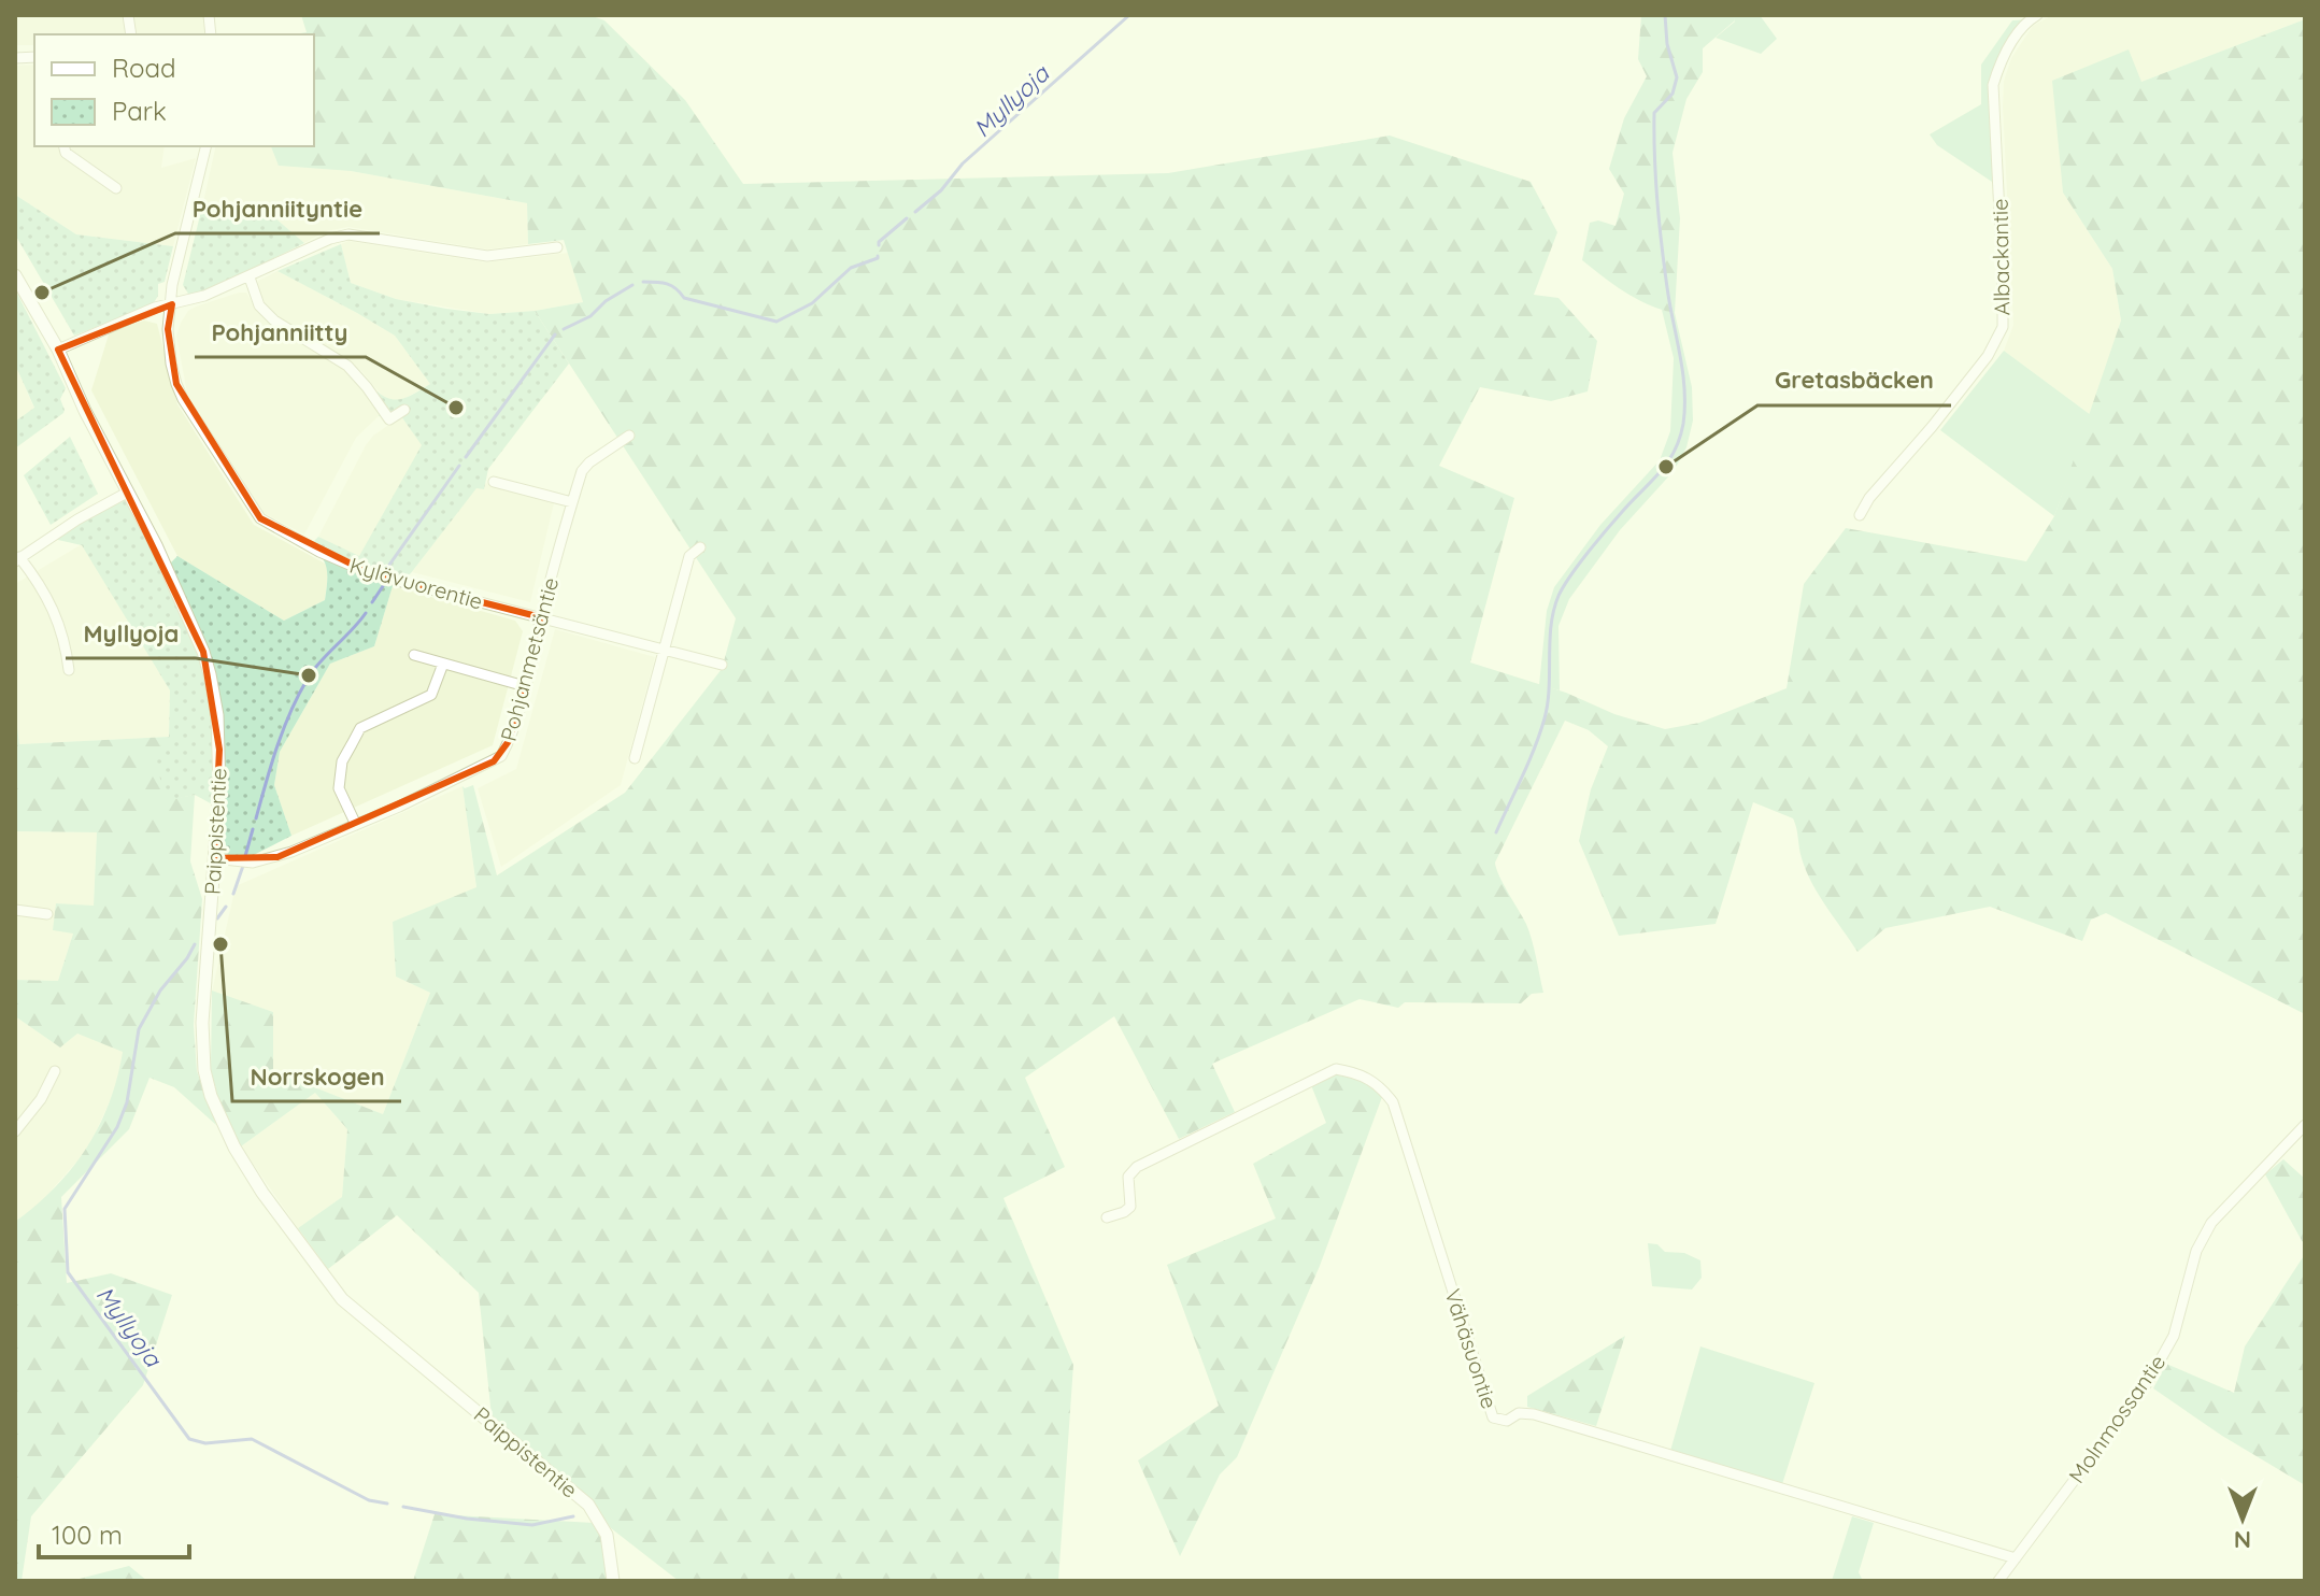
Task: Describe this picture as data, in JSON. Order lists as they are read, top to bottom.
{
  "streets": {
    "street": [
      "Albackantie",
      "Kylävuorentie",
      "Pohjanmetsäntie",
      "Paippistentie",
      "Vähäsuontie",
      "Molnmossantie"
    ]
  },
  "crossings": [
    ["Kylävuorentie", "Pohjanmetsäntie"],
    ["Pohjanmetsäntie", "Paippistentie"],
    ["Vähäsuontie", "Molnmossantie"]
  ],
  "water": ["Myllyoja"],
  "places": [
    "Pohjanniityntie",
    "Pohjanniitty",
    "Gretasbäcken",
    "Myllyoja",
    "Norrskogen"
  ],
  "legend": ["Road", "Park"],
  "scale_bar": "100 m",
  "north": "bottom"
}
